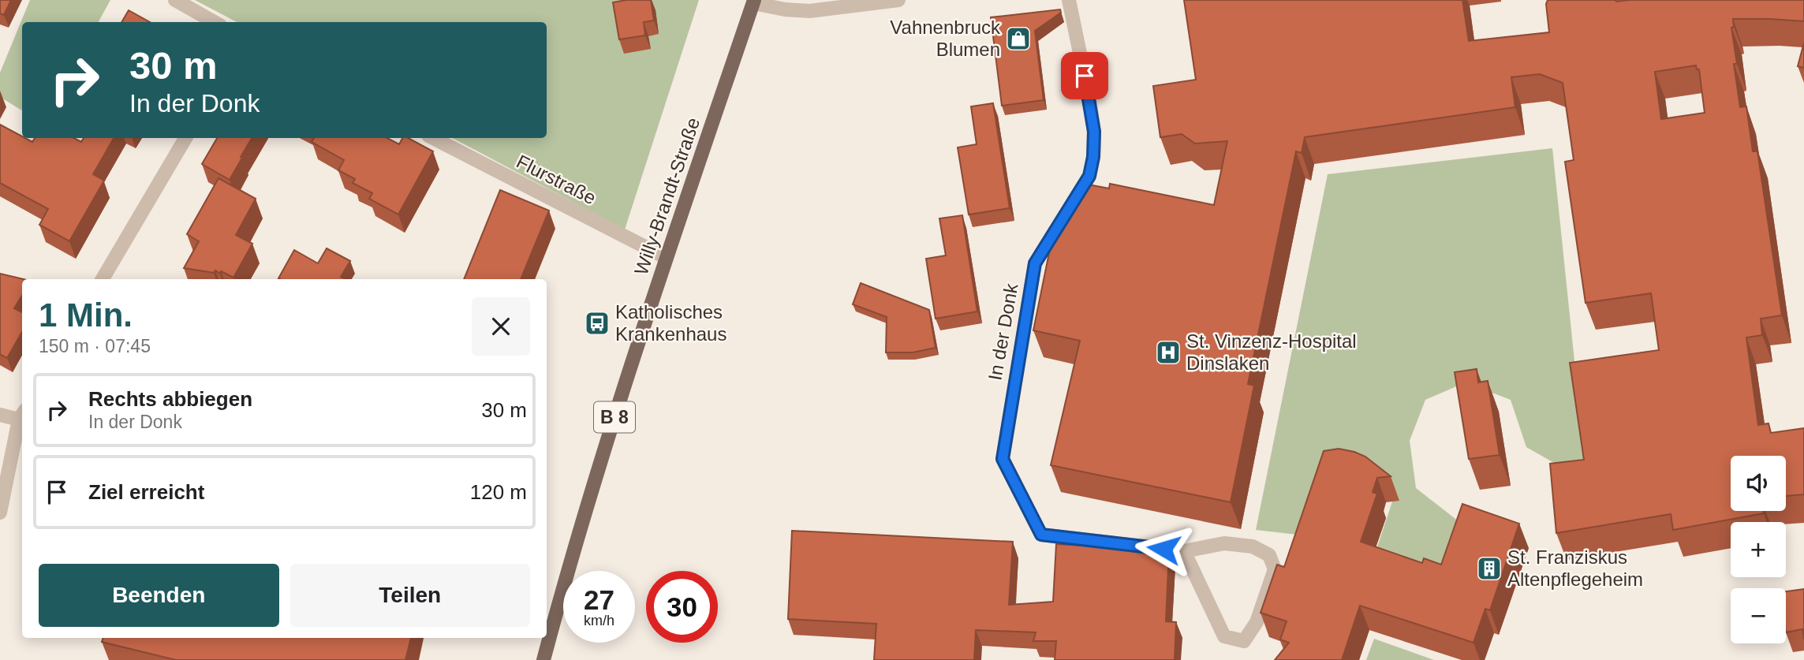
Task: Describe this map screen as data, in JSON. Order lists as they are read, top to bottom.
{
  "streets": {
    "main road": ["Willy-Brandt-Straße", "B 8"],
    "street": ["Flurstraße", "In der Donk"]
  },
  "crossings": [
    ["Flurstraße", "Willy-Brandt-Straße"]
  ],
  "places": {
    "shop": ["Vahnenbruck Blumen"],
    "bus stop": ["Katholisches Krankenhaus"],
    "hospital": ["St. Vinzenz-Hospital Dinslaken"],
    "building": ["St. Franziskus Altenpflegeheim"]
  },
  "page": {
    "turn": ["30 m", "In der Donk"],
    "heading": ["1 Min.", "150 m · 07:45"],
    "list": [
      {
        "name": "Rechts abbiegen",
        "note": "In der Donk",
        "value": "30 m"
      },
      {
        "name": "Ziel erreicht",
        "value": "120 m"
      }
    ],
    "map_buttons": ["+", "−"],
    "buttons": ["Beenden", "Teilen"],
    "speed": "27 km/h",
    "limit": "30"
  }
}
